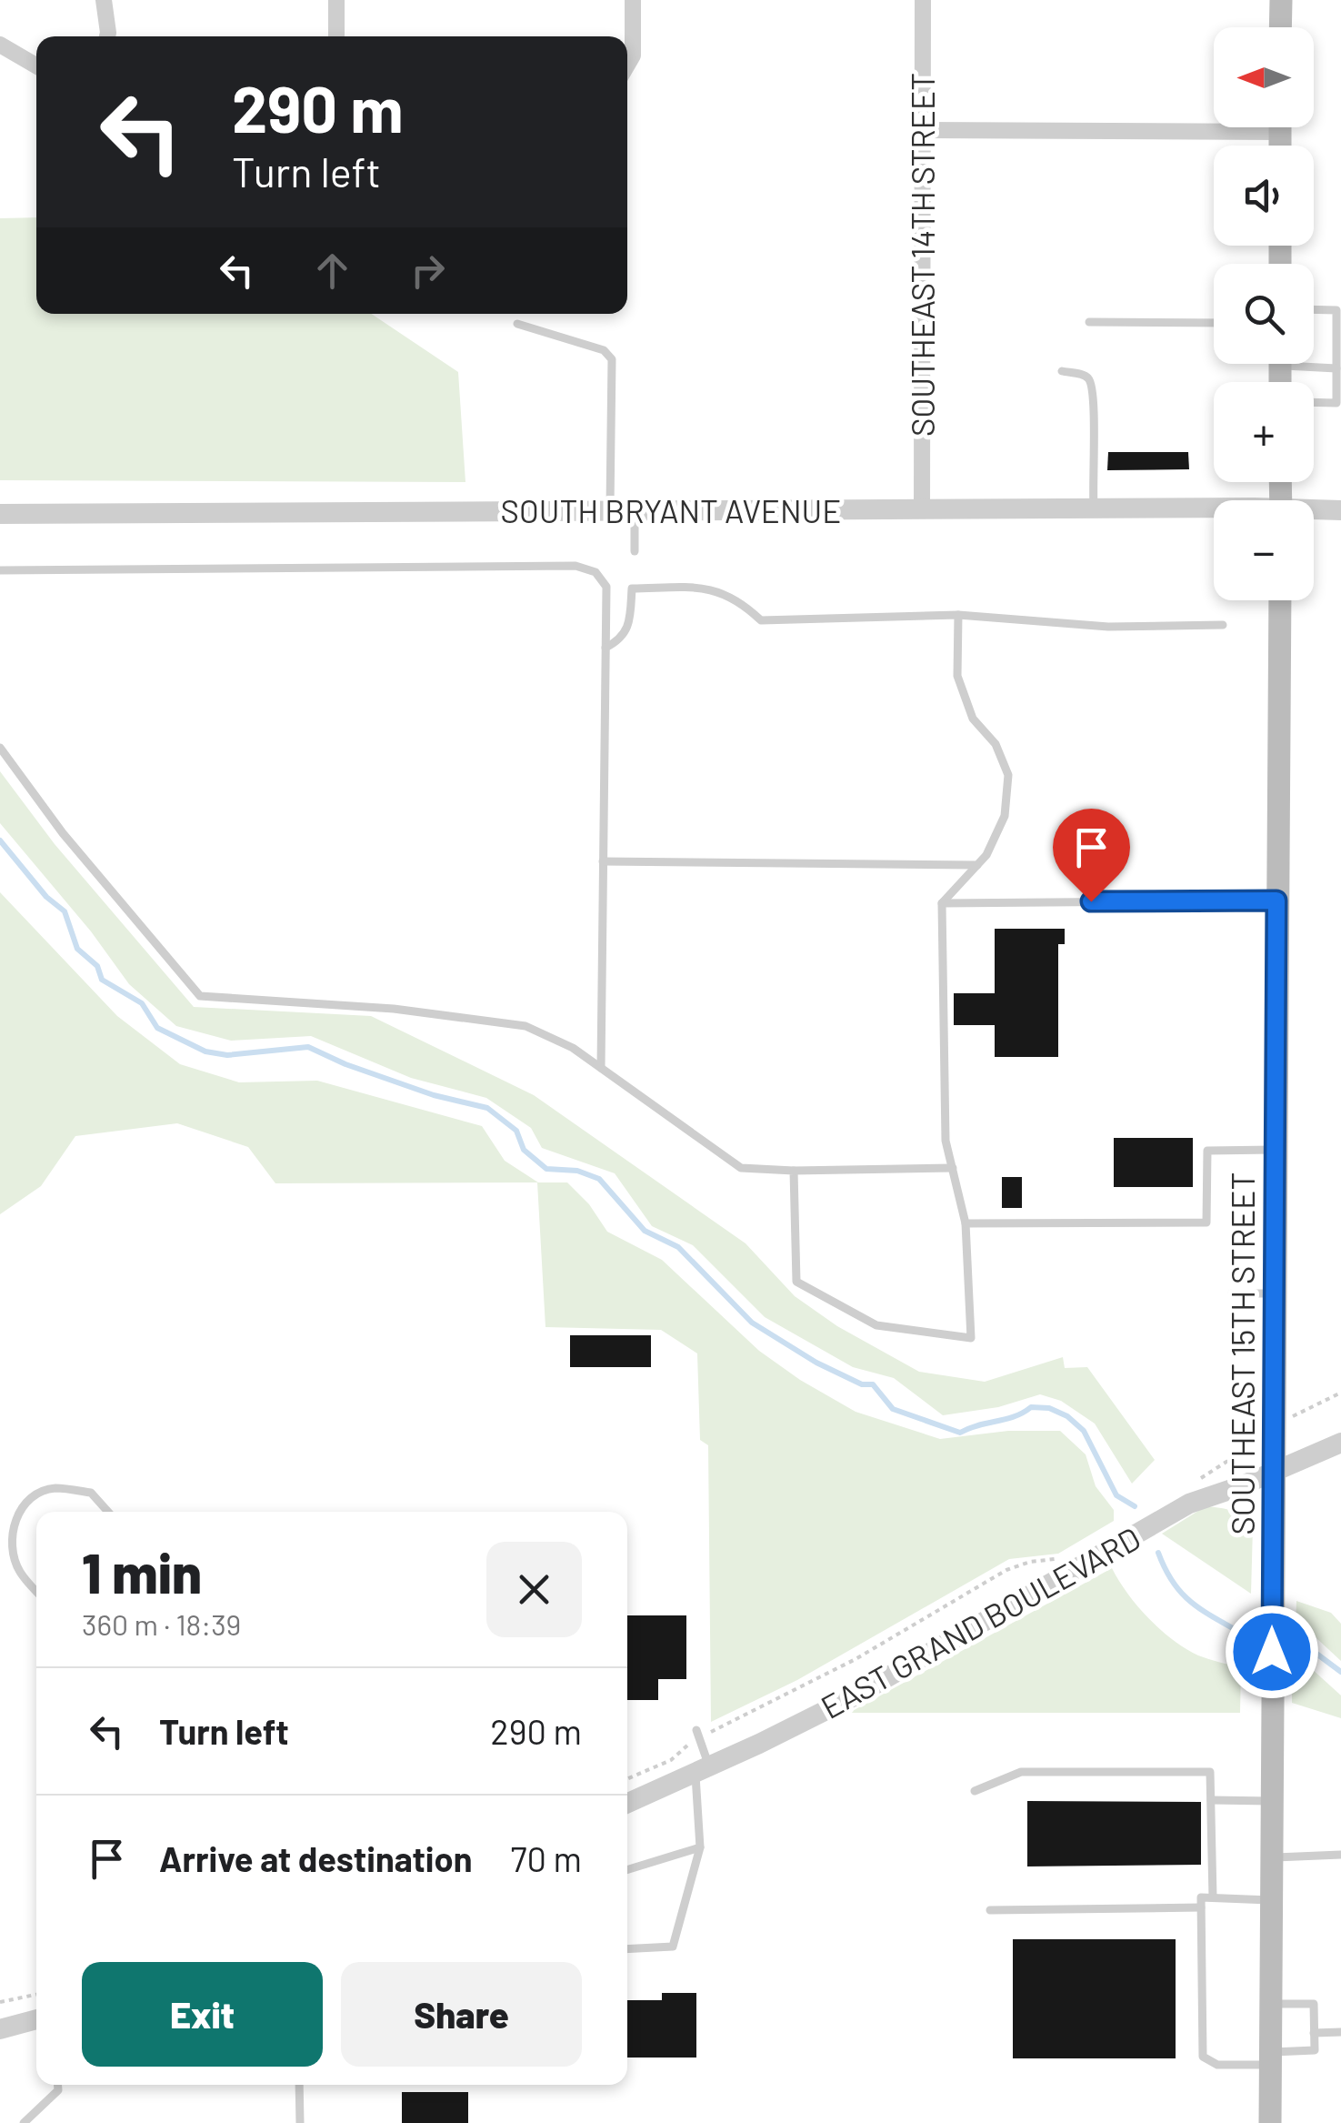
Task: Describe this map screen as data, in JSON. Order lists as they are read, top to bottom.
{
  "streets": {
    "main road": ["SOUTHEAST 15TH STREET"],
    "street": ["SOUTHEAST 14TH STREET", "SOUTH BRYANT AVENUE", "EAST GRAND BOULEVARD"]
  },
  "crossings": [
    ["SOUTHEAST 14TH STREET", "SOUTH BRYANT AVENUE"],
    ["SOUTHEAST 15TH STREET", "EAST GRAND BOULEVARD"]
  ],
  "north": "left",
  "page": {
    "map_buttons": ["+", "−"],
    "turn": ["290 m", "Turn left"],
    "heading": ["1 min", "360 m · 18:39"],
    "list": [
      {
        "name": "Turn left",
        "value": "290 m"
      },
      {
        "name": "Arrive at destination",
        "value": "70 m"
      }
    ],
    "buttons": ["Exit", "Share"]
  }
}
